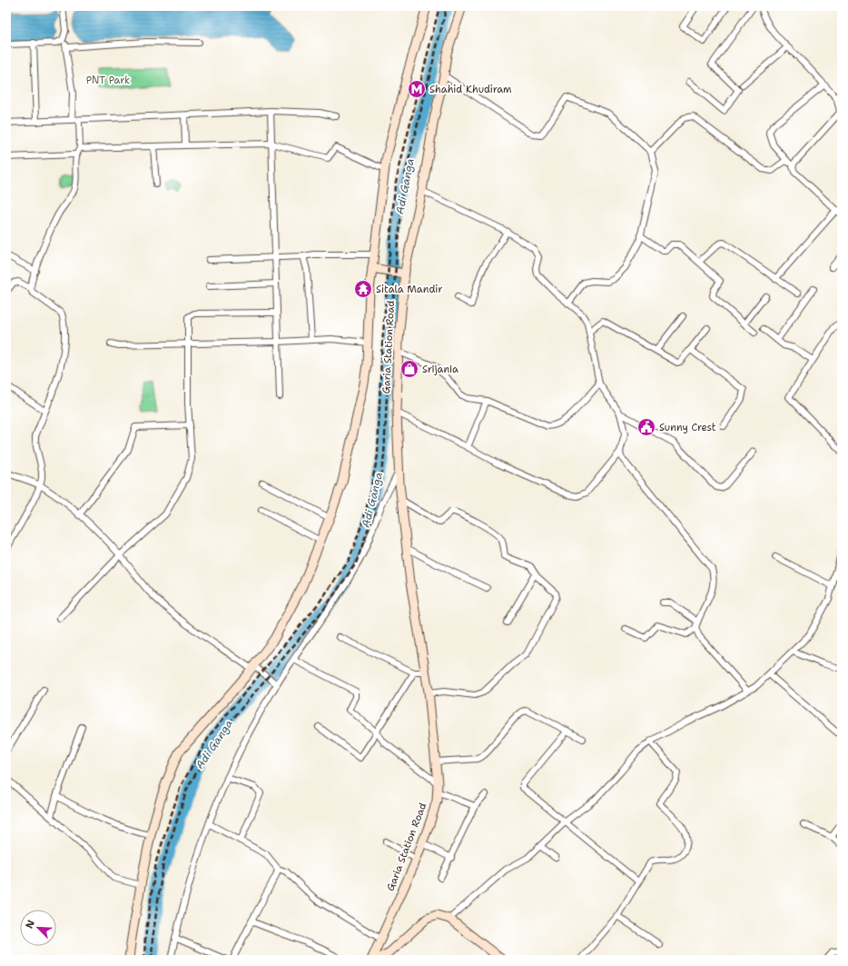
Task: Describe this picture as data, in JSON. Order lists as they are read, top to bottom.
{
  "streets": {
    "street": ["Garia Station Road"]
  },
  "water": ["Adi Ganga"],
  "parks": ["PNT Park"],
  "places": {
    "metro station": ["Shahid Khudiram"],
    "temple": ["Sitala Mandir"],
    "shop": ["Srijania"],
    "public building": ["Sunny Crest"]
  },
  "north": "top left"
}
